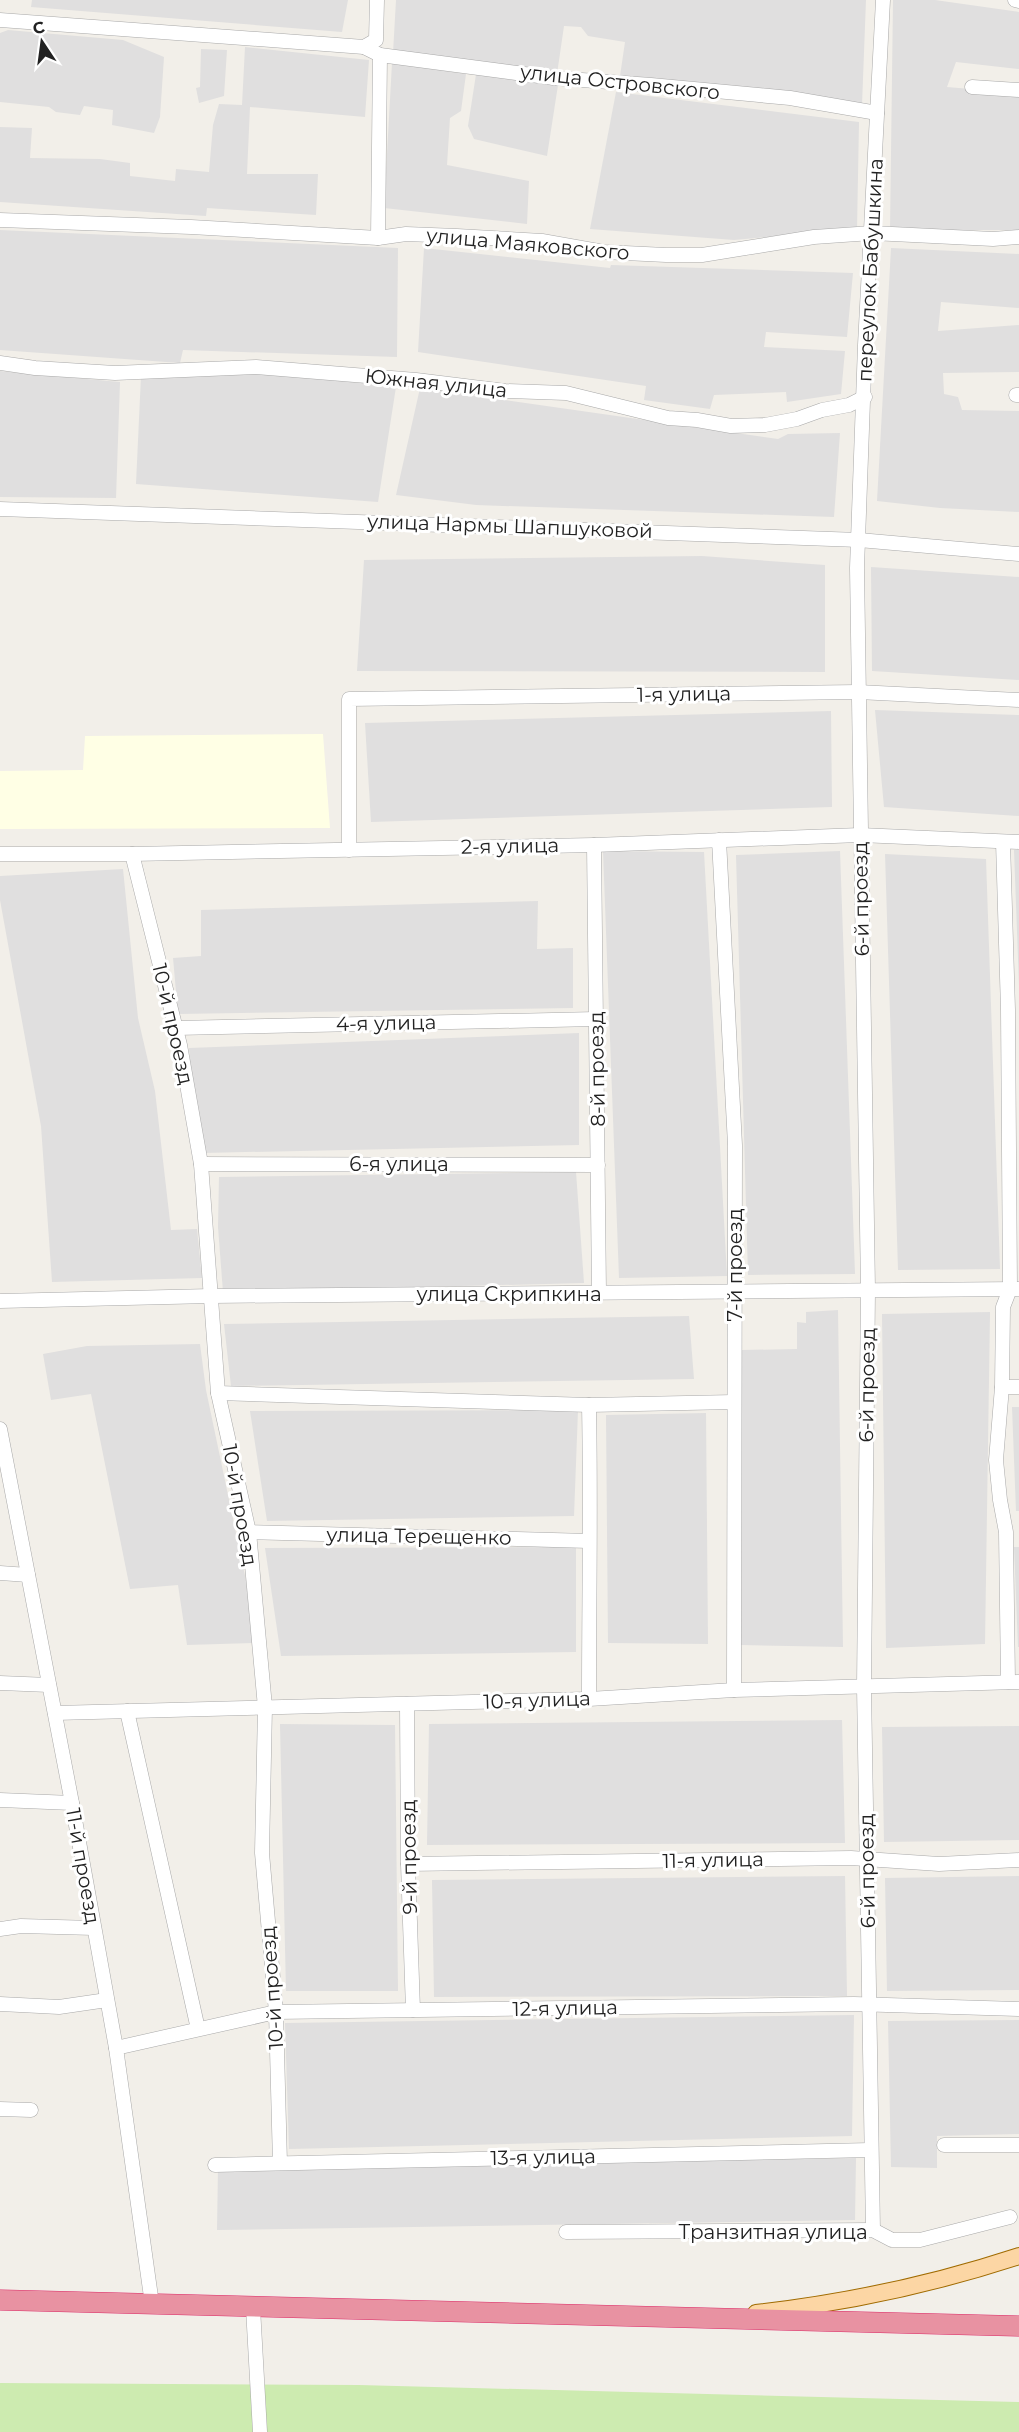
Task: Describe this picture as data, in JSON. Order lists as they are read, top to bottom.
{
  "streets": {
    "street": [
      "улица Островского",
      "улица Маяковского",
      "переулок Бабушкина",
      "Южная улица",
      "улица Нармы Шапшуковой",
      "1-я улица",
      "2-я улица",
      "6-й проезд",
      "4-я улица",
      "10-й проезд",
      "8-й проезд",
      "6-я улица",
      "7-й проезд",
      "улица Скрипкина",
      "улица Терещенко",
      "10-я улица",
      "9-й проезд",
      "11-я улица",
      "11-й проезд",
      "12-я улица",
      "13-я улица",
      "Транзитная улица"
    ]
  },
  "crossings": [
    ["улица Островского", "переулок Бабушкина"],
    ["улица Маяковского", "переулок Бабушкина"],
    ["переулок Бабушкина", "Южная улица"],
    ["переулок Бабушкина", "улица Нармы Шапшуковой"],
    ["переулок Бабушкина", "6-й проезд"],
    ["улица Нармы Шапшуковой", "6-й проезд"],
    ["1-я улица", "2-я улица"],
    ["1-я улица", "6-й проезд"],
    ["2-я улица", "6-й проезд"],
    ["2-я улица", "10-й проезд"],
    ["2-я улица", "8-й проезд"],
    ["2-я улица", "7-й проезд"],
    ["6-й проезд", "улица Скрипкина"],
    ["6-й проезд", "10-я улица"],
    ["6-й проезд", "11-я улица"],
    ["6-й проезд", "12-я улица"],
    ["6-й проезд", "13-я улица"],
    ["6-й проезд", "Транзитная улица"],
    ["4-я улица", "10-й проезд"],
    ["4-я улица", "8-й проезд"],
    ["10-й проезд", "6-я улица"],
    ["10-й проезд", "улица Скрипкина"],
    ["10-й проезд", "улица Терещенко"],
    ["10-й проезд", "10-я улица"],
    ["10-й проезд", "12-я улица"],
    ["10-й проезд", "13-я улица"],
    ["8-й проезд", "6-я улица"],
    ["8-й проезд", "улица Скрипкина"],
    ["7-й проезд", "улица Скрипкина"],
    ["7-й проезд", "10-я улица"],
    ["10-я улица", "9-й проезд"],
    ["10-я улица", "11-й проезд"],
    ["9-й проезд", "11-я улица"],
    ["9-й проезд", "12-я улица"],
    ["11-й проезд", "12-я улица"]
  ],
  "north": "top"
}
